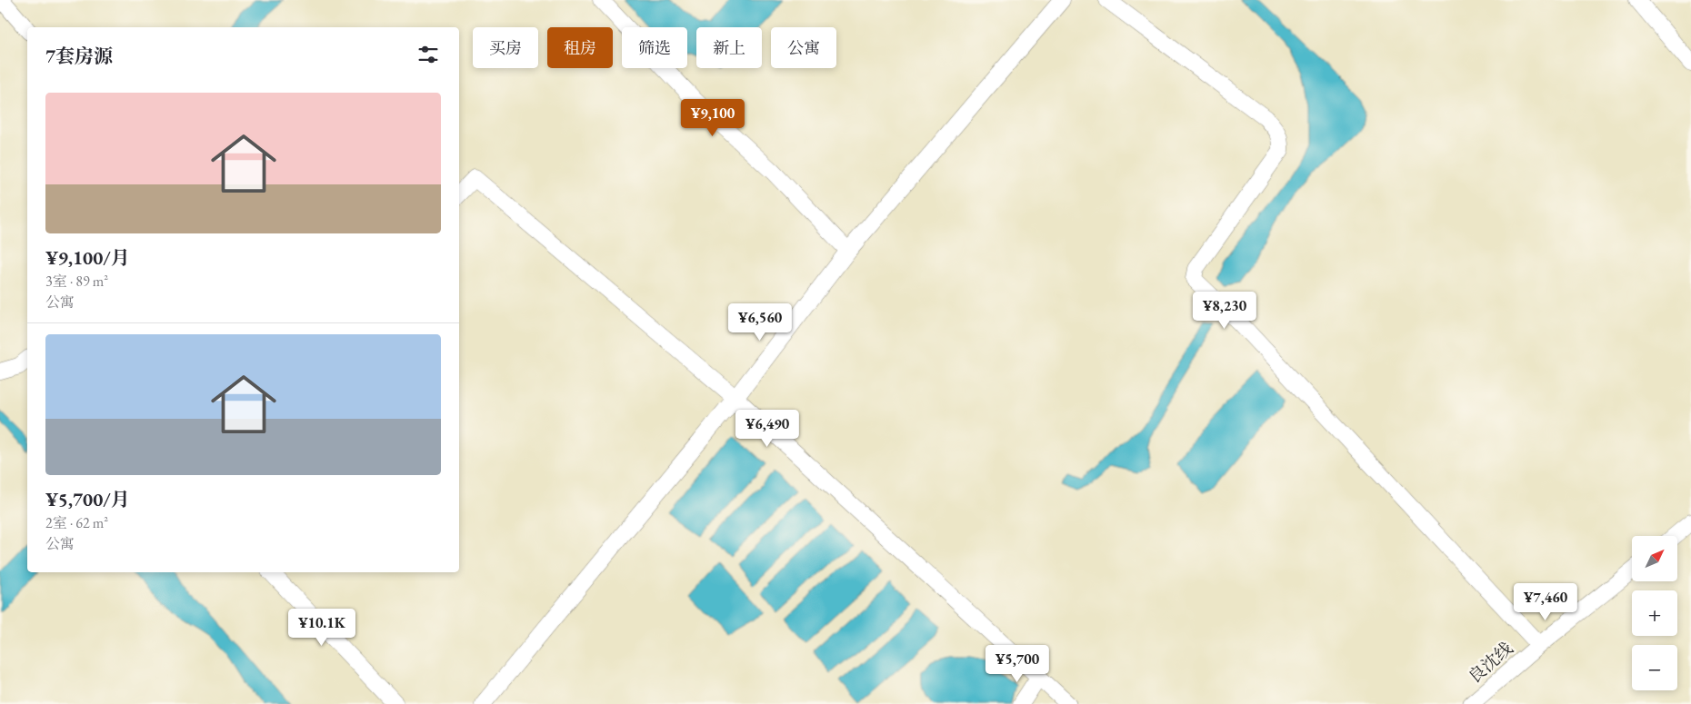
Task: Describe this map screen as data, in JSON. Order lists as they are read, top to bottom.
{
  "streets": {
    "street": ["良沈线"]
  },
  "north": "top right",
  "page": {
    "chip": [
      "买房",
      "租房",
      "筛选",
      "新上",
      "公寓"
    ],
    "heading": "7套房源",
    "list": [
      {
        "name": "¥9,100/月",
        "note": "3室 · 89 m² · 公寓"
      },
      {
        "name": "¥5,700/月",
        "note": "2室 · 62 m² · 公寓"
      }
    ],
    "price": [
      "¥9,100",
      "¥8,230",
      "¥6,560",
      "¥6,490",
      "¥7,460",
      "¥10.1K",
      "¥5,700"
    ],
    "map_buttons": ["+", "−"]
  }
}
